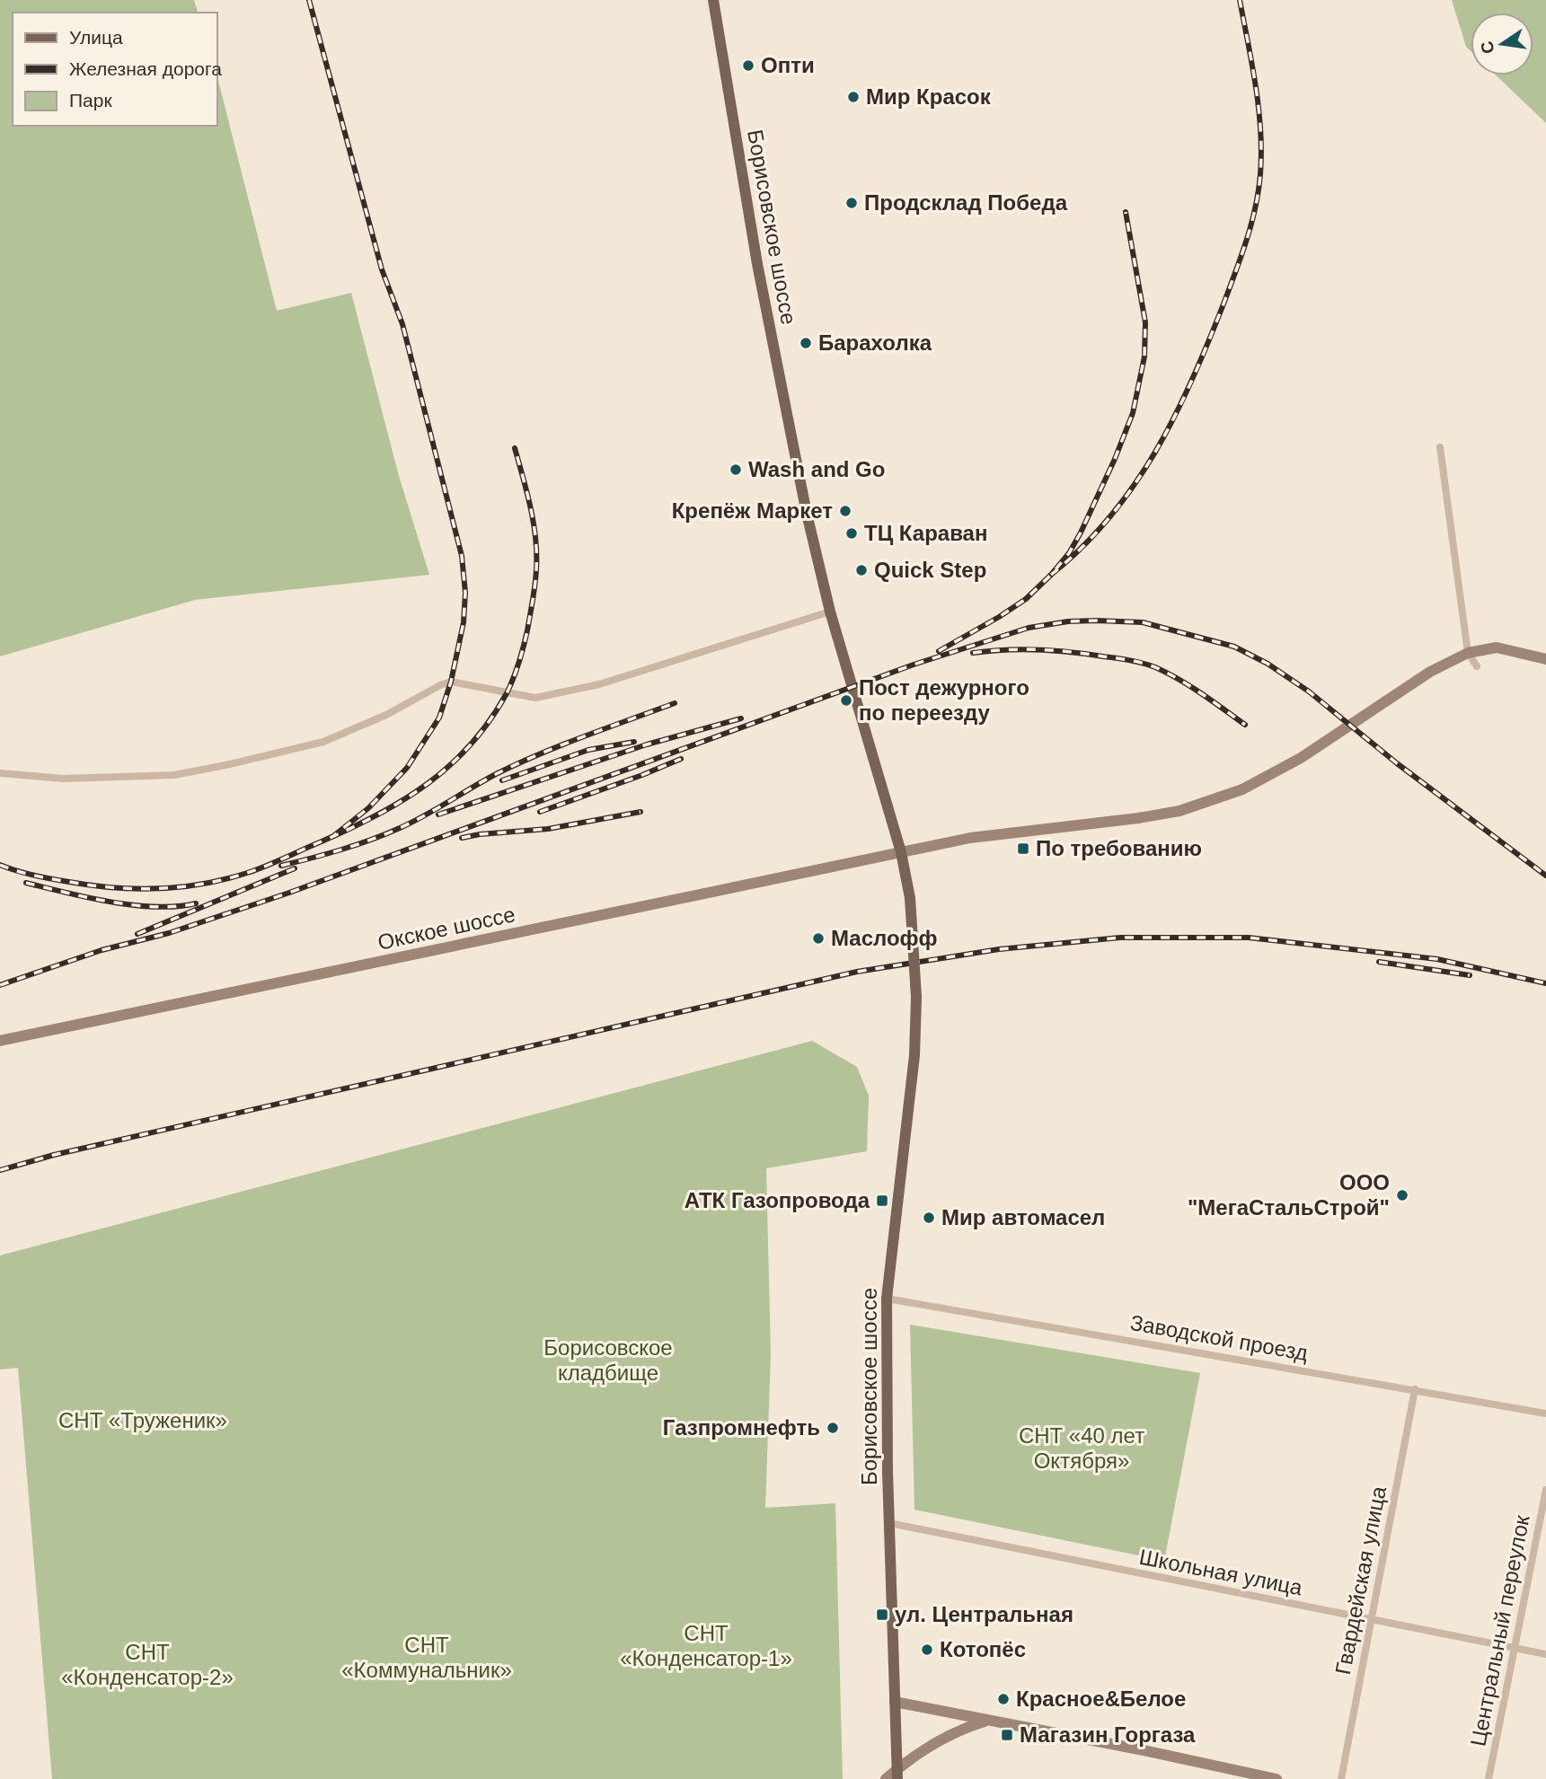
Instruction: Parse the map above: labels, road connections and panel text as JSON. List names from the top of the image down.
{
  "streets": {
    "main road": ["Борисовское шоссе"],
    "street": [
      "Окское шоссе",
      "Заводской проезд",
      "Школьная улица",
      "Гвардейская улица",
      "Центральный переулок"
    ]
  },
  "crossings": [
    ["Борисовское шоссе", "Окское шоссе"],
    ["Борисовское шоссе", "Заводской проезд"],
    ["Борисовское шоссе", "Школьная улица"],
    ["Заводской проезд", "Гвардейская улица"],
    ["Школьная улица", "Гвардейская улица"],
    ["Школьная улица", "Центральный переулок"]
  ],
  "parks": [
    "Борисовское кладбище",
    "СНТ «Труженик»",
    "СНТ «40 лет Октября»",
    "СНТ «Конденсатор-1»",
    "СНТ «Коммунальник»",
    "СНТ «Конденсатор-2»"
  ],
  "places": {
    "other": [
      "Опти",
      "Мир Красок",
      "Продсклад Победа",
      "Барахолка",
      "Wash and Go",
      "Крепёж Маркет",
      "ТЦ Караван",
      "Quick Step",
      "Пост дежурного по переезду",
      "Маслофф",
      "ООО \"МегаСтальСтрой\"",
      "Мир автомасел",
      "Газпромнефть",
      "Котопёс",
      "Красное&Белое"
    ],
    "transit": [
      "По требованию",
      "АТК Газопровода",
      "ул. Центральная",
      "Магазин Горгаза"
    ]
  },
  "legend": ["Улица", "Железная дорога", "Парк"],
  "north": "left"
}
